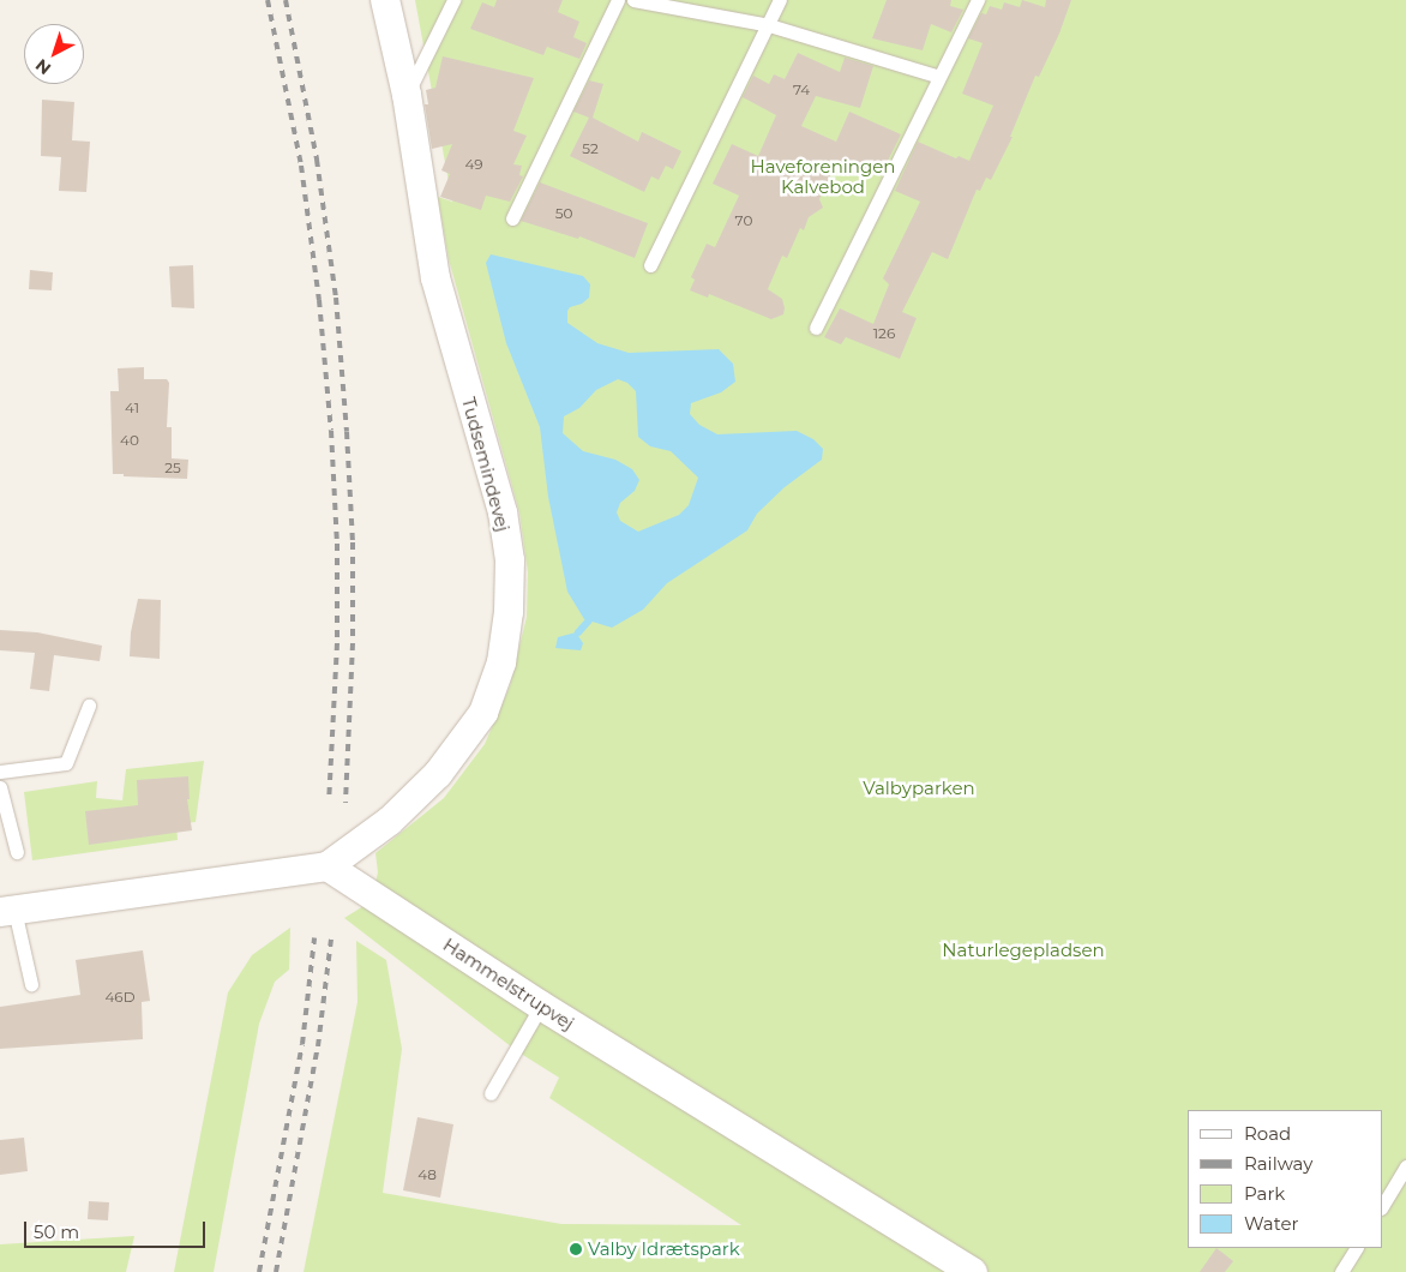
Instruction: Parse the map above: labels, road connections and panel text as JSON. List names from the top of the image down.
{
  "streets": {
    "street": ["Tudsemindevej", "Hammelstrupvej"]
  },
  "crossings": [
    ["Tudsemindevej", "Hammelstrupvej"]
  ],
  "parks": ["Haveforeningen Kalvebod", "Valbyparken", "Naturlegepladsen"],
  "places": ["Valby Idrætspark"],
  "house_numbers": [
    "74",
    "52",
    "49",
    "50",
    "70",
    "126",
    "41",
    "40",
    "25",
    "46D",
    "48"
  ],
  "legend": [
    "Road",
    "Railway",
    "Park",
    "Water"
  ],
  "scale_bar": "50 m",
  "north": "bottom left"
}
